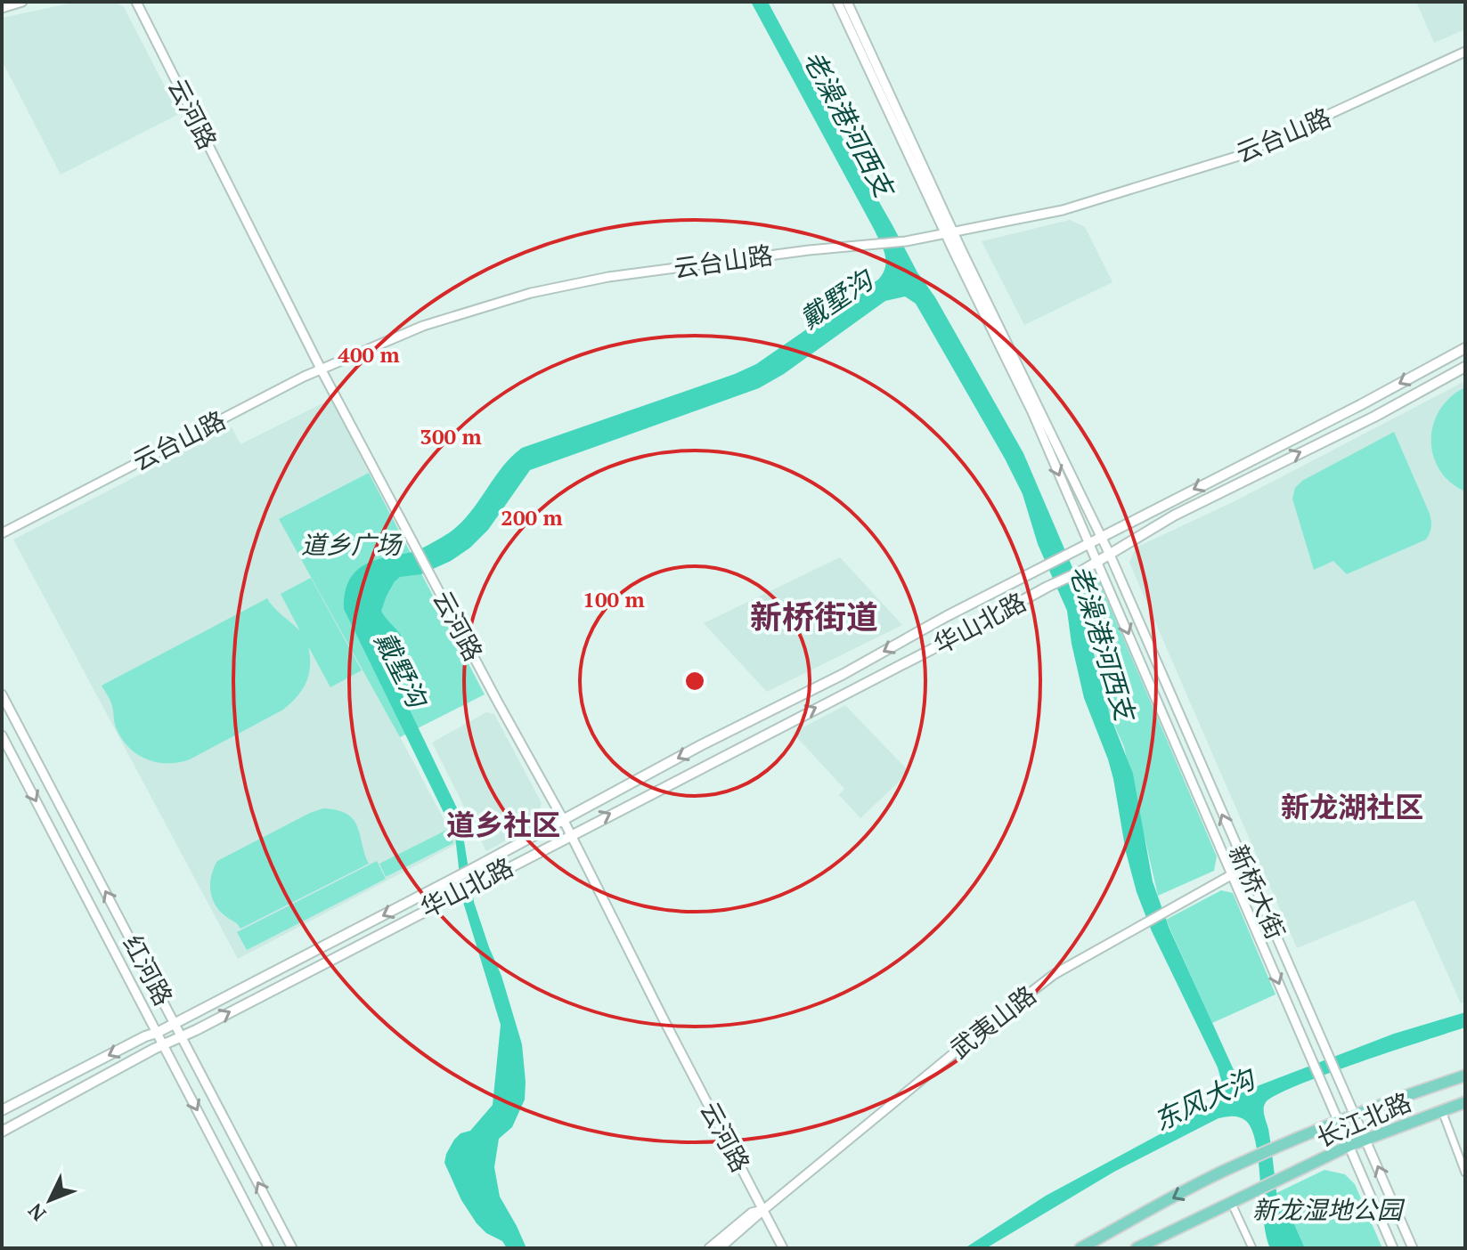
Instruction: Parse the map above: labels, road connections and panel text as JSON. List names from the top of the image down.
{
  "streets": {
    "main road": ["华山北路", "长江北路"],
    "street": [
      "云河路",
      "云台山路",
      "新桥大街",
      "红河路",
      "武夷山路"
    ]
  },
  "crossings": [
    ["云河路", "云台山路"],
    ["云河路", "华山北路"],
    ["云河路", "武夷山路"],
    ["云台山路", "新桥大街"],
    ["华山北路", "新桥大街"],
    ["华山北路", "红河路"],
    ["新桥大街", "武夷山路"],
    ["新桥大街", "长江北路"]
  ],
  "districts": ["新桥街道", "新龙湖社区", "道乡社区"],
  "water": ["老澡港河西支", "戴墅沟", "东风大沟"],
  "parks": ["道乡广场", "新龙湿地公园"],
  "north": "bottom left",
  "rings": [
    "400 m",
    "300 m",
    "200 m",
    "100 m"
  ]
}
